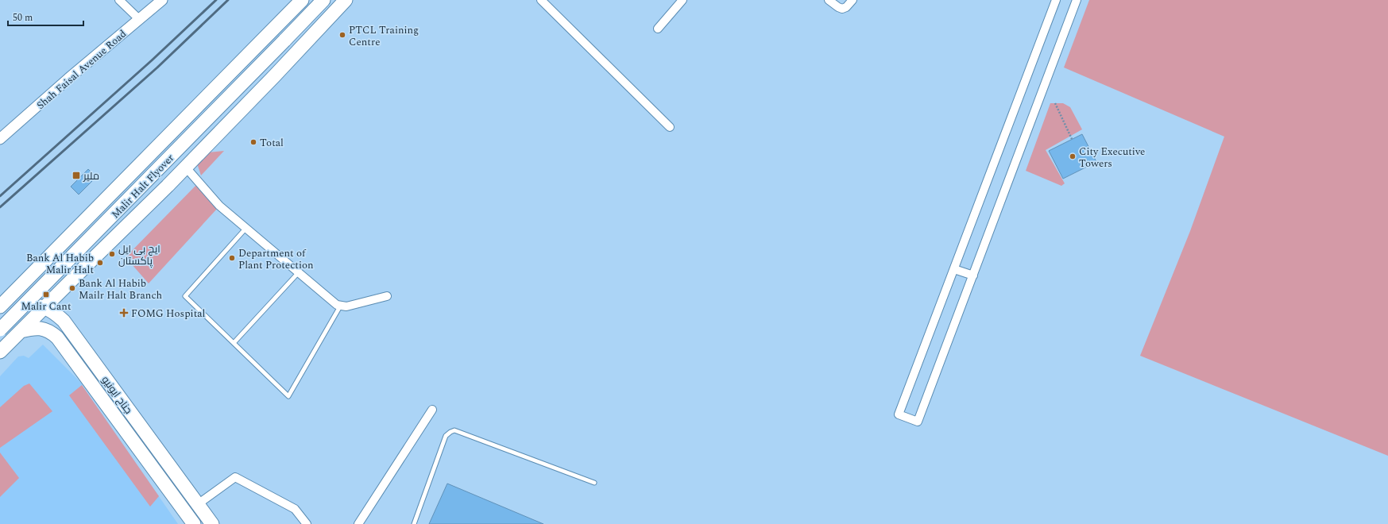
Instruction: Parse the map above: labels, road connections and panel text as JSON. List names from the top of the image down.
{
  "streets": {
    "highway": ["Malir Halt Flyover", "جناح ایونیو"],
    "street": ["Shah Faisal Avenue Road"]
  },
  "crossings": [
    ["Malir Halt Flyover", "جناح ایونیو"]
  ],
  "places": {
    "other": [
      "PTCL Training Centre",
      "Total",
      "City Executive Towers",
      "ایچ بی ایل پاکستان",
      "Department of Plant Protection",
      "Bank Al Habib Malir Halt",
      "Bank Al Habib Mailr Halt Branch"
    ],
    "transit": ["ملیر", "Malir Cant"],
    "health": ["FOMG Hospital"]
  },
  "scale_bar": "50 m"
}
